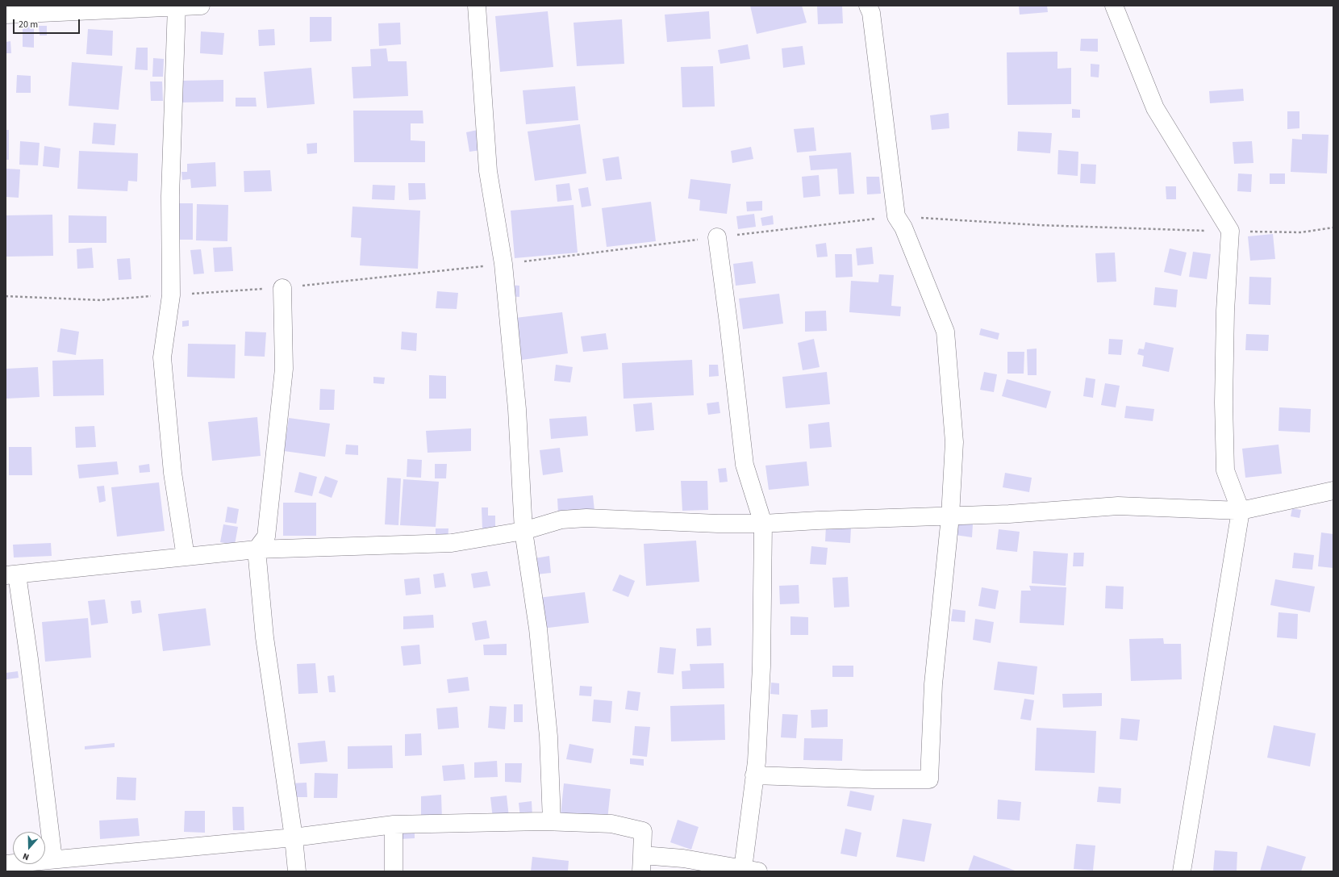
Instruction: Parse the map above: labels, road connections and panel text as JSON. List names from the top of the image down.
{
  "scale_bar": "20 m",
  "north": "bottom"
}
